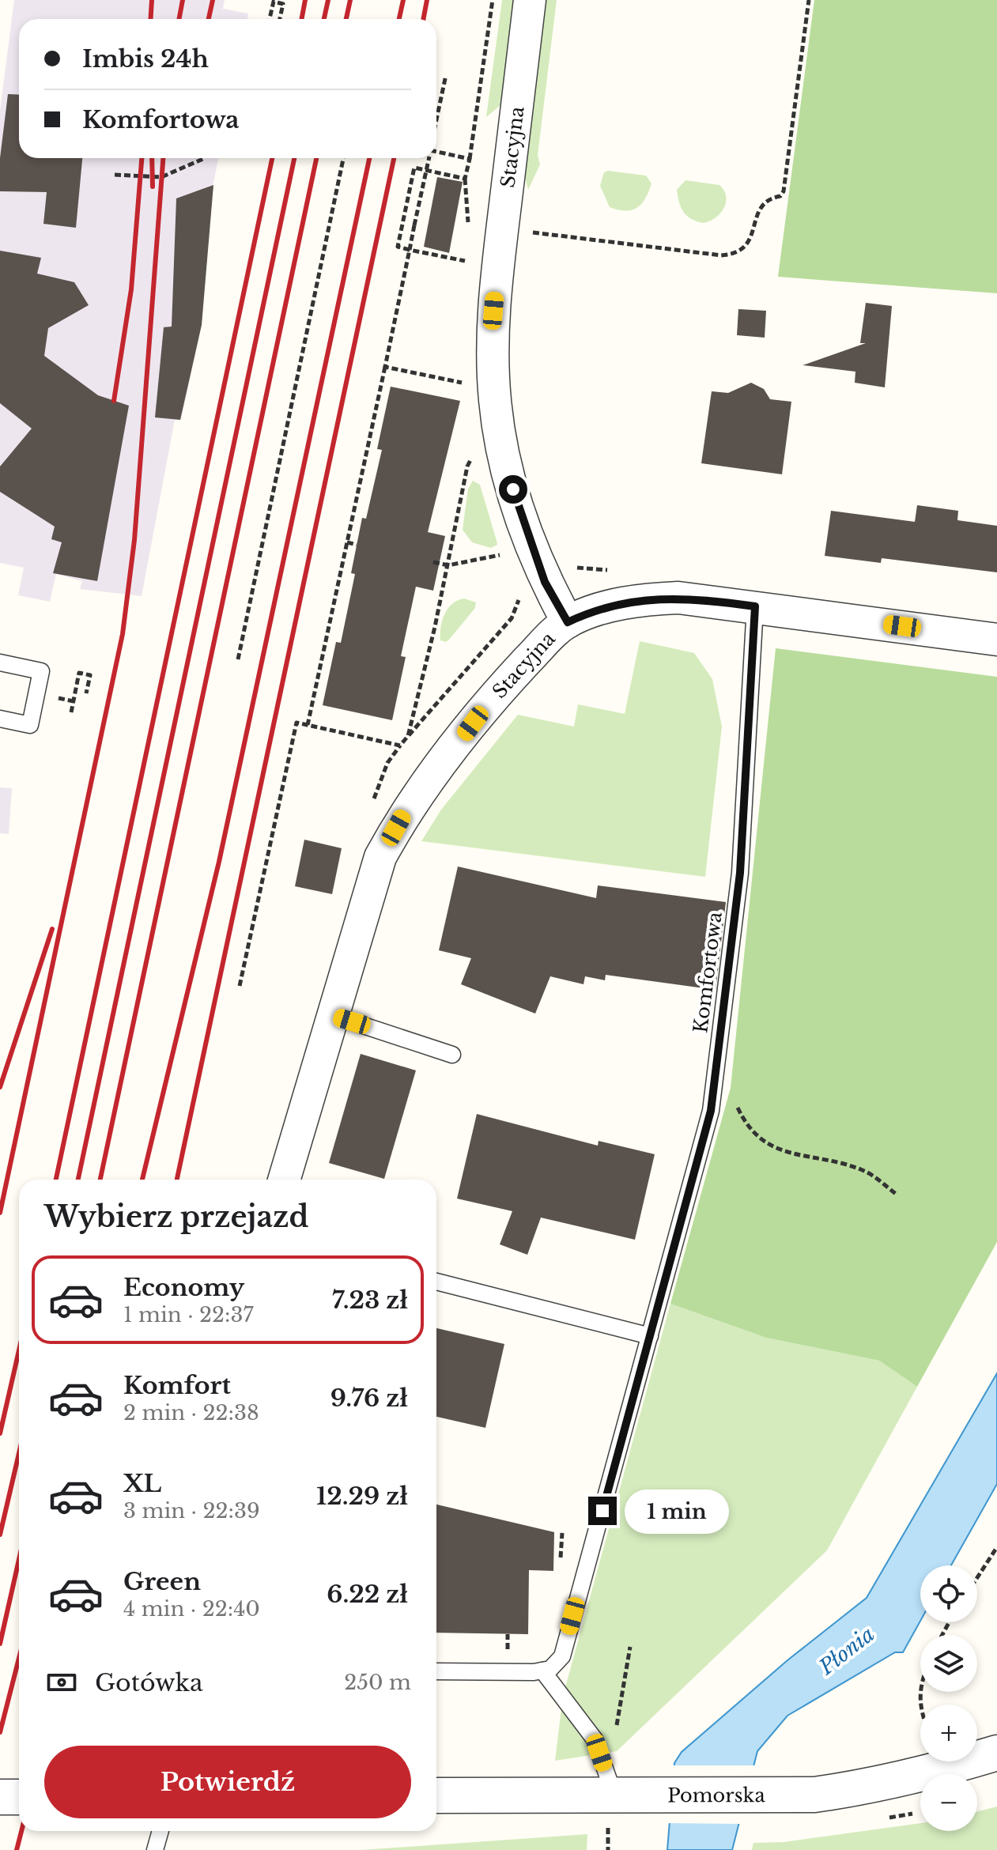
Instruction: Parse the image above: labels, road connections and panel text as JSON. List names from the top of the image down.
{
  "streets": {
    "street": ["Stacyjna", "Pomorska"],
    "lane": ["Komfortowa"]
  },
  "water": ["Płonia"],
  "page": {
    "banner": ["Imbis 24h", "Komfortowa"],
    "heading": "Wybierz przejazd",
    "list": [
      {
        "name": "Economy",
        "note": "1 min · 22:37",
        "value": "7.23 zł"
      },
      {
        "name": "Komfort",
        "note": "2 min · 22:38",
        "value": "9.76 zł"
      },
      {
        "name": "XL",
        "note": "3 min · 22:39",
        "value": "12.29 zł"
      },
      {
        "name": "Green",
        "note": "4 min · 22:40",
        "value": "6.22 zł"
      }
    ],
    "bubble": "1 min",
    "map_buttons": ["+", "−"],
    "pay": ["Gotówka", "250 m"],
    "buttons": "Potwierdź"
  }
}
